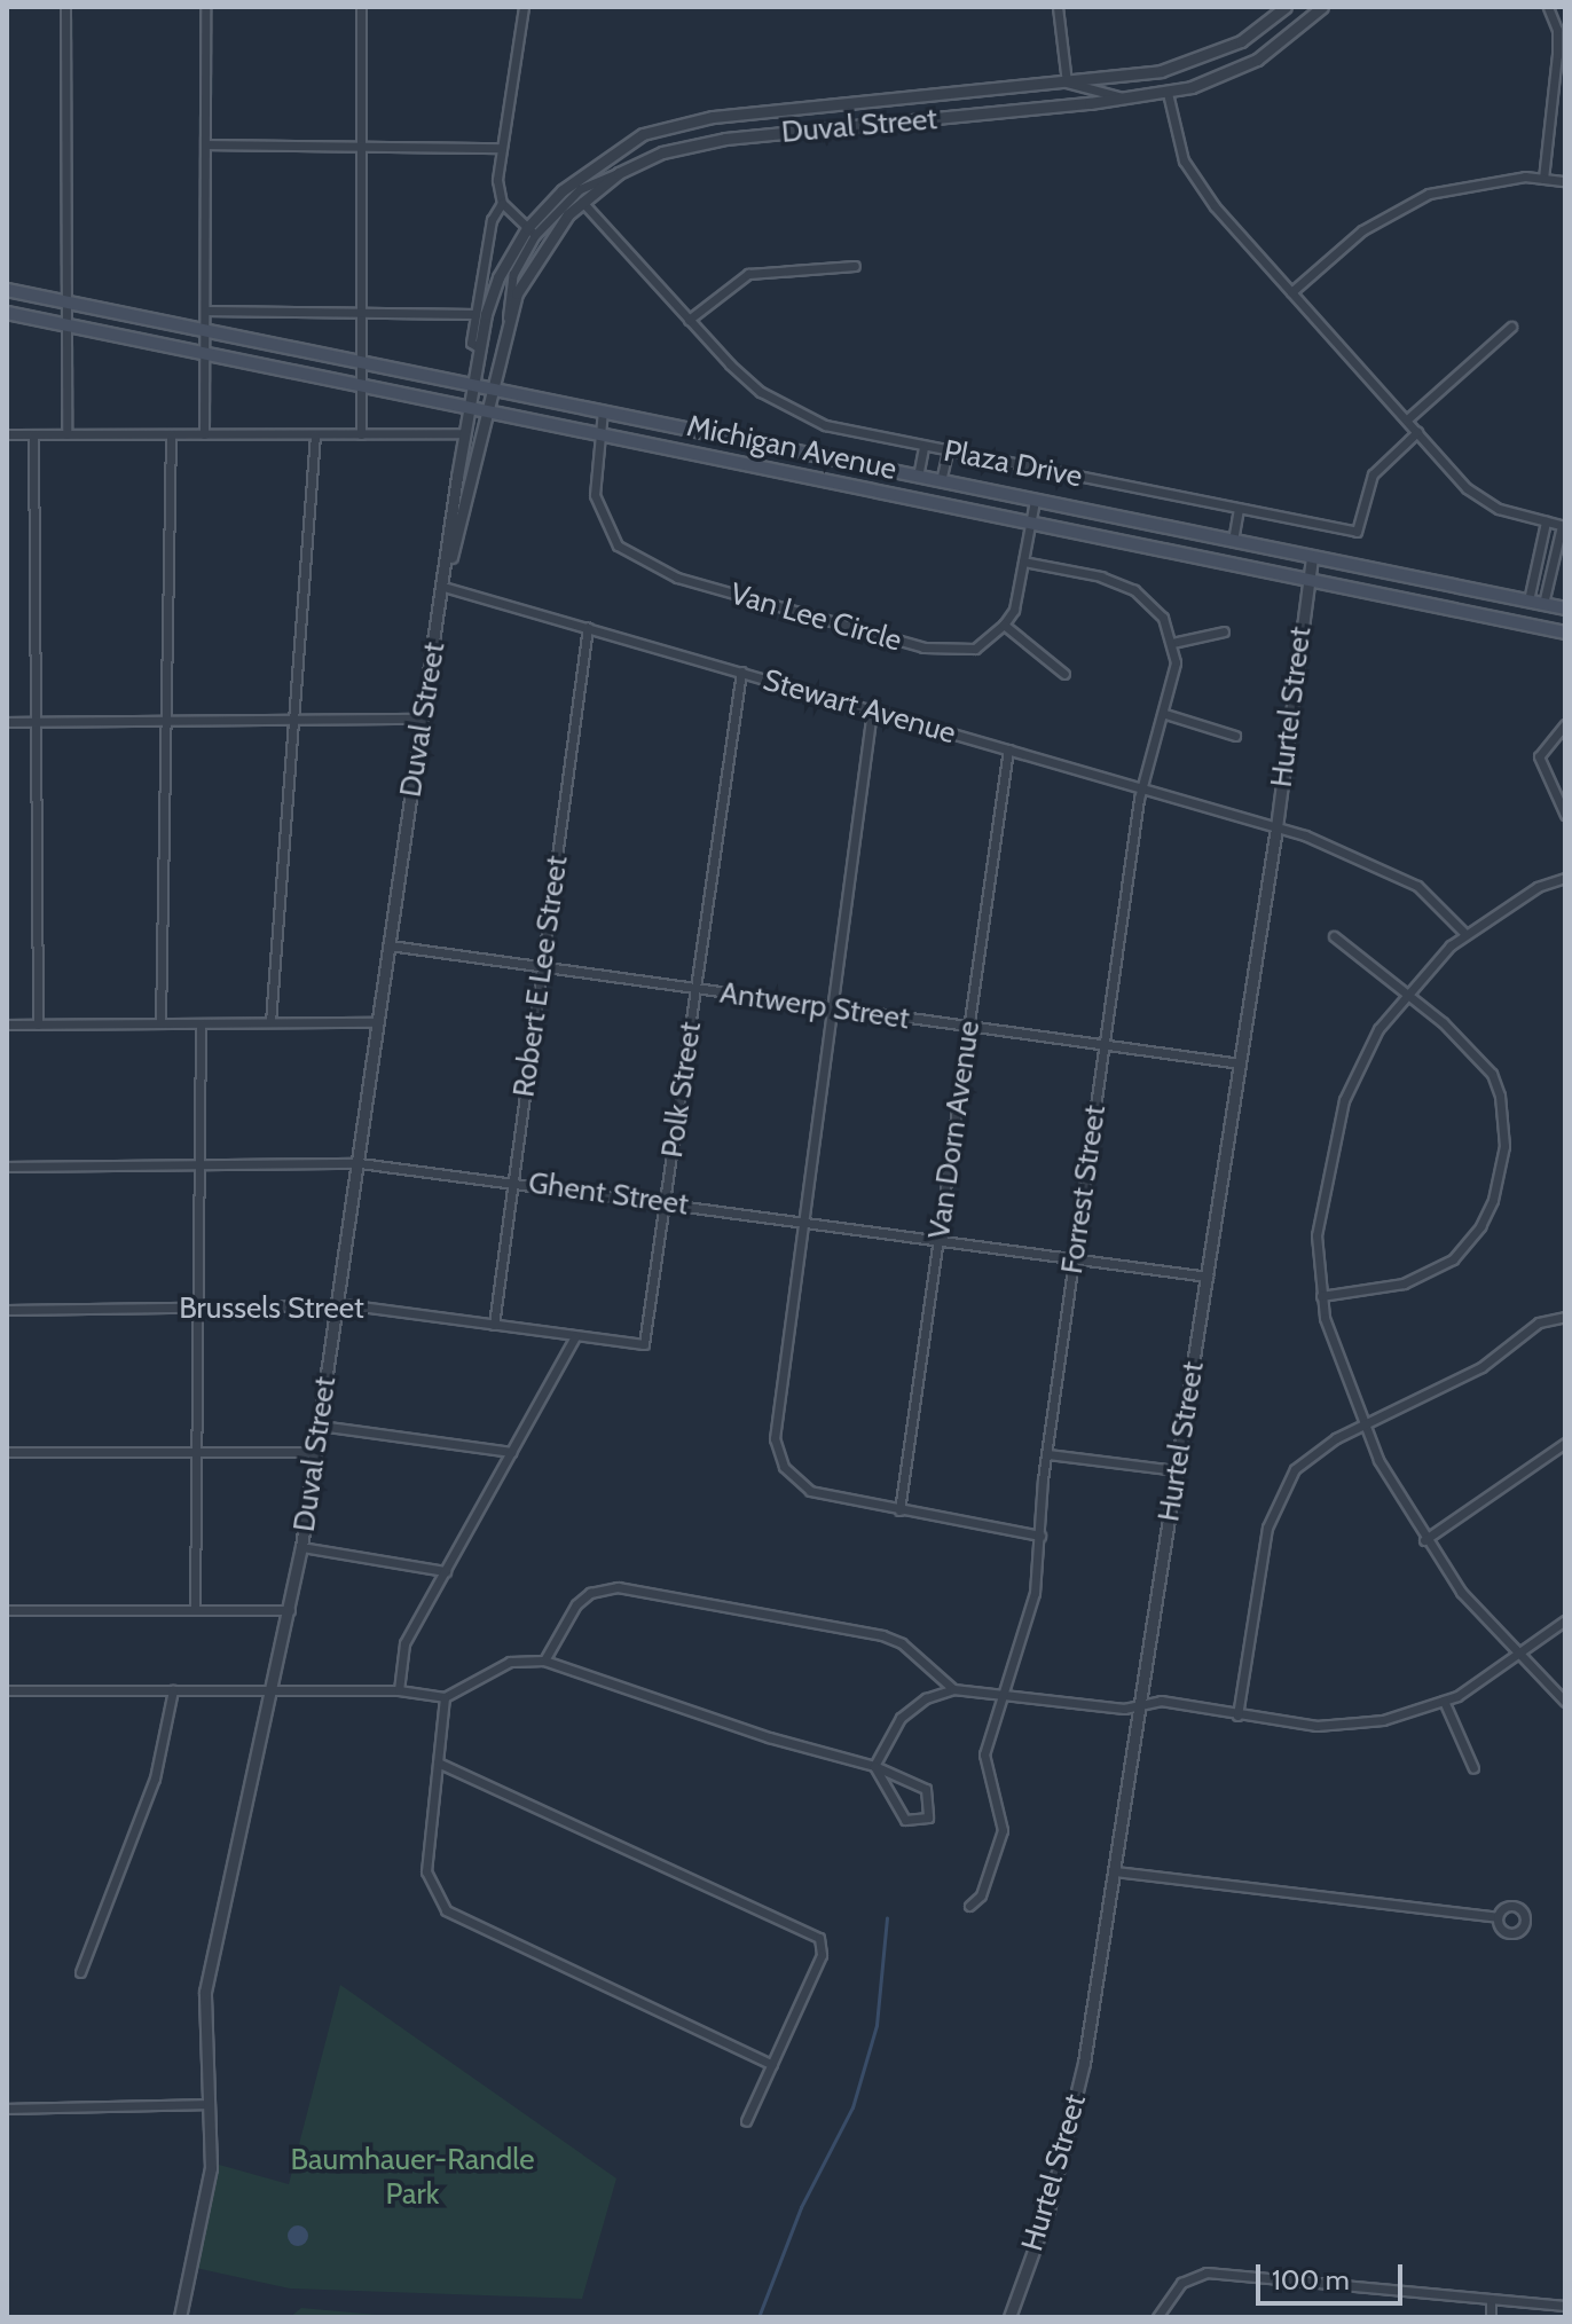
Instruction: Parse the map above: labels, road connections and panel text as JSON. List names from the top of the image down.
{
  "streets": {
    "main road": ["Michigan Avenue"],
    "street": [
      "Duval Street",
      "Plaza Drive",
      "Van Lee Circle",
      "Stewart Avenue",
      "Hurtel Street",
      "Robert E Lee Street",
      "Antwerp Street",
      "Polk Street",
      "Van Dorn Avenue",
      "Forrest Street",
      "Ghent Street",
      "Brussels Street"
    ]
  },
  "crossings": [
    ["Duval Street", "Michigan Avenue"],
    ["Duval Street", "Plaza Drive"],
    ["Duval Street", "Stewart Avenue"],
    ["Duval Street", "Antwerp Street"],
    ["Duval Street", "Ghent Street"],
    ["Duval Street", "Brussels Street"],
    ["Michigan Avenue", "Van Lee Circle"],
    ["Michigan Avenue", "Hurtel Street"],
    ["Stewart Avenue", "Hurtel Street"],
    ["Stewart Avenue", "Robert E Lee Street"],
    ["Stewart Avenue", "Polk Street"],
    ["Stewart Avenue", "Van Dorn Avenue"],
    ["Stewart Avenue", "Forrest Street"],
    ["Hurtel Street", "Antwerp Street"],
    ["Hurtel Street", "Ghent Street"],
    ["Robert E Lee Street", "Antwerp Street"],
    ["Robert E Lee Street", "Ghent Street"],
    ["Robert E Lee Street", "Brussels Street"],
    ["Antwerp Street", "Polk Street"],
    ["Antwerp Street", "Van Dorn Avenue"],
    ["Antwerp Street", "Forrest Street"],
    ["Polk Street", "Ghent Street"],
    ["Polk Street", "Brussels Street"],
    ["Van Dorn Avenue", "Ghent Street"],
    ["Forrest Street", "Ghent Street"]
  ],
  "parks": ["Baumhauer-Randle Park"],
  "scale_bar": "100 m"
}
